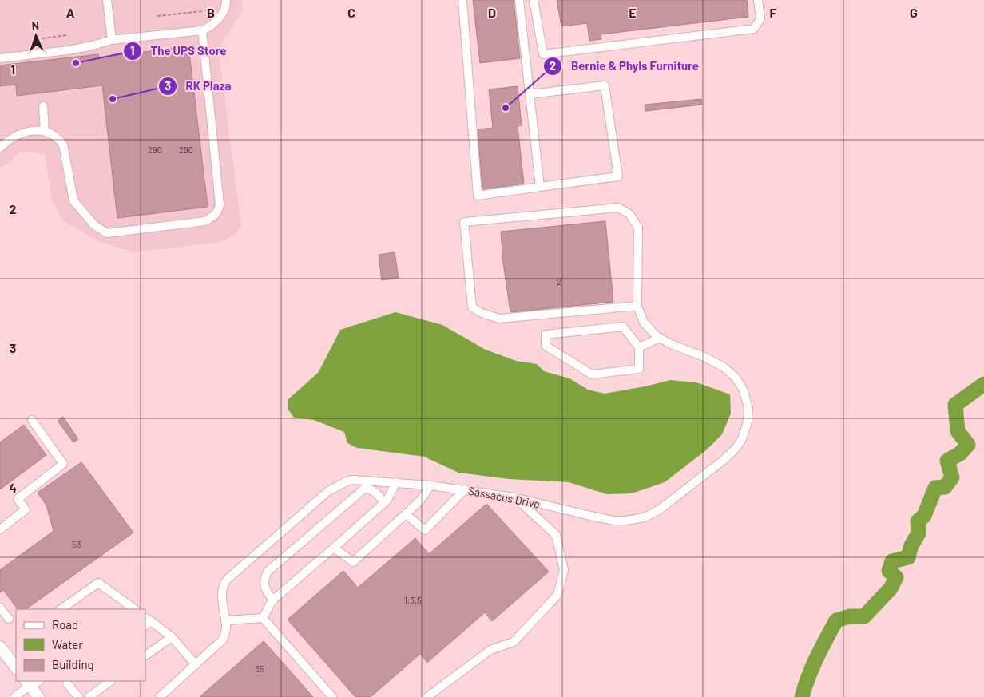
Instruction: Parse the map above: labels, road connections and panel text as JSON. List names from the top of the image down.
{
  "streets": {
    "street": ["Sassacus Drive"]
  },
  "places": ["The UPS Store", "RK Plaza", "Bernie & Phyls Furniture"],
  "house_numbers": [
    "290",
    "290",
    "2",
    "53",
    "1;3;5",
    "35"
  ],
  "legend": ["Road", "Water", "Building"],
  "north": "top",
  "grid": {
    "columns": [
      "A",
      "B",
      "C",
      "D",
      "E",
      "F",
      "G"
    ],
    "rows": [
      "1",
      "2",
      "3",
      "4"
    ]
  }
}
